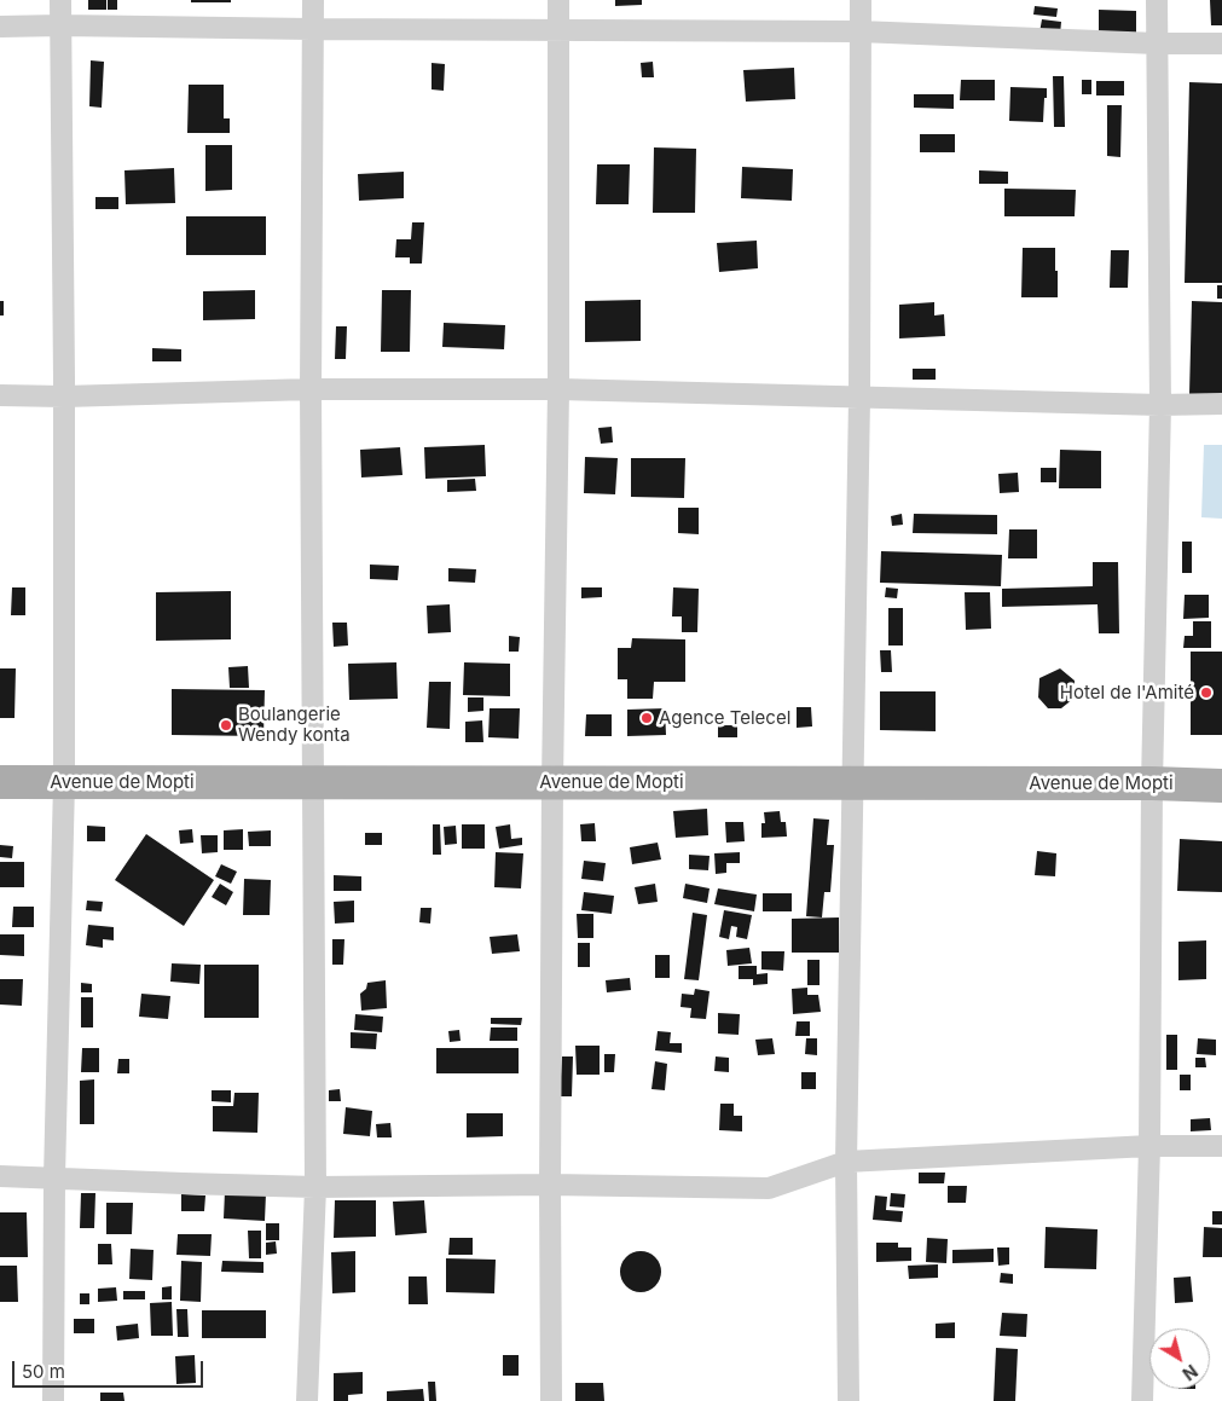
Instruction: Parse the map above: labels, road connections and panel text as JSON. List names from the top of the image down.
{
  "streets": {
    "main road": ["Avenue de Mopti"]
  },
  "places": ["Hotel de l'Amité", "Agence Telecel", "Boulangerie Wendy konta"],
  "scale_bar": "50 m",
  "north": "bottom right"
}
